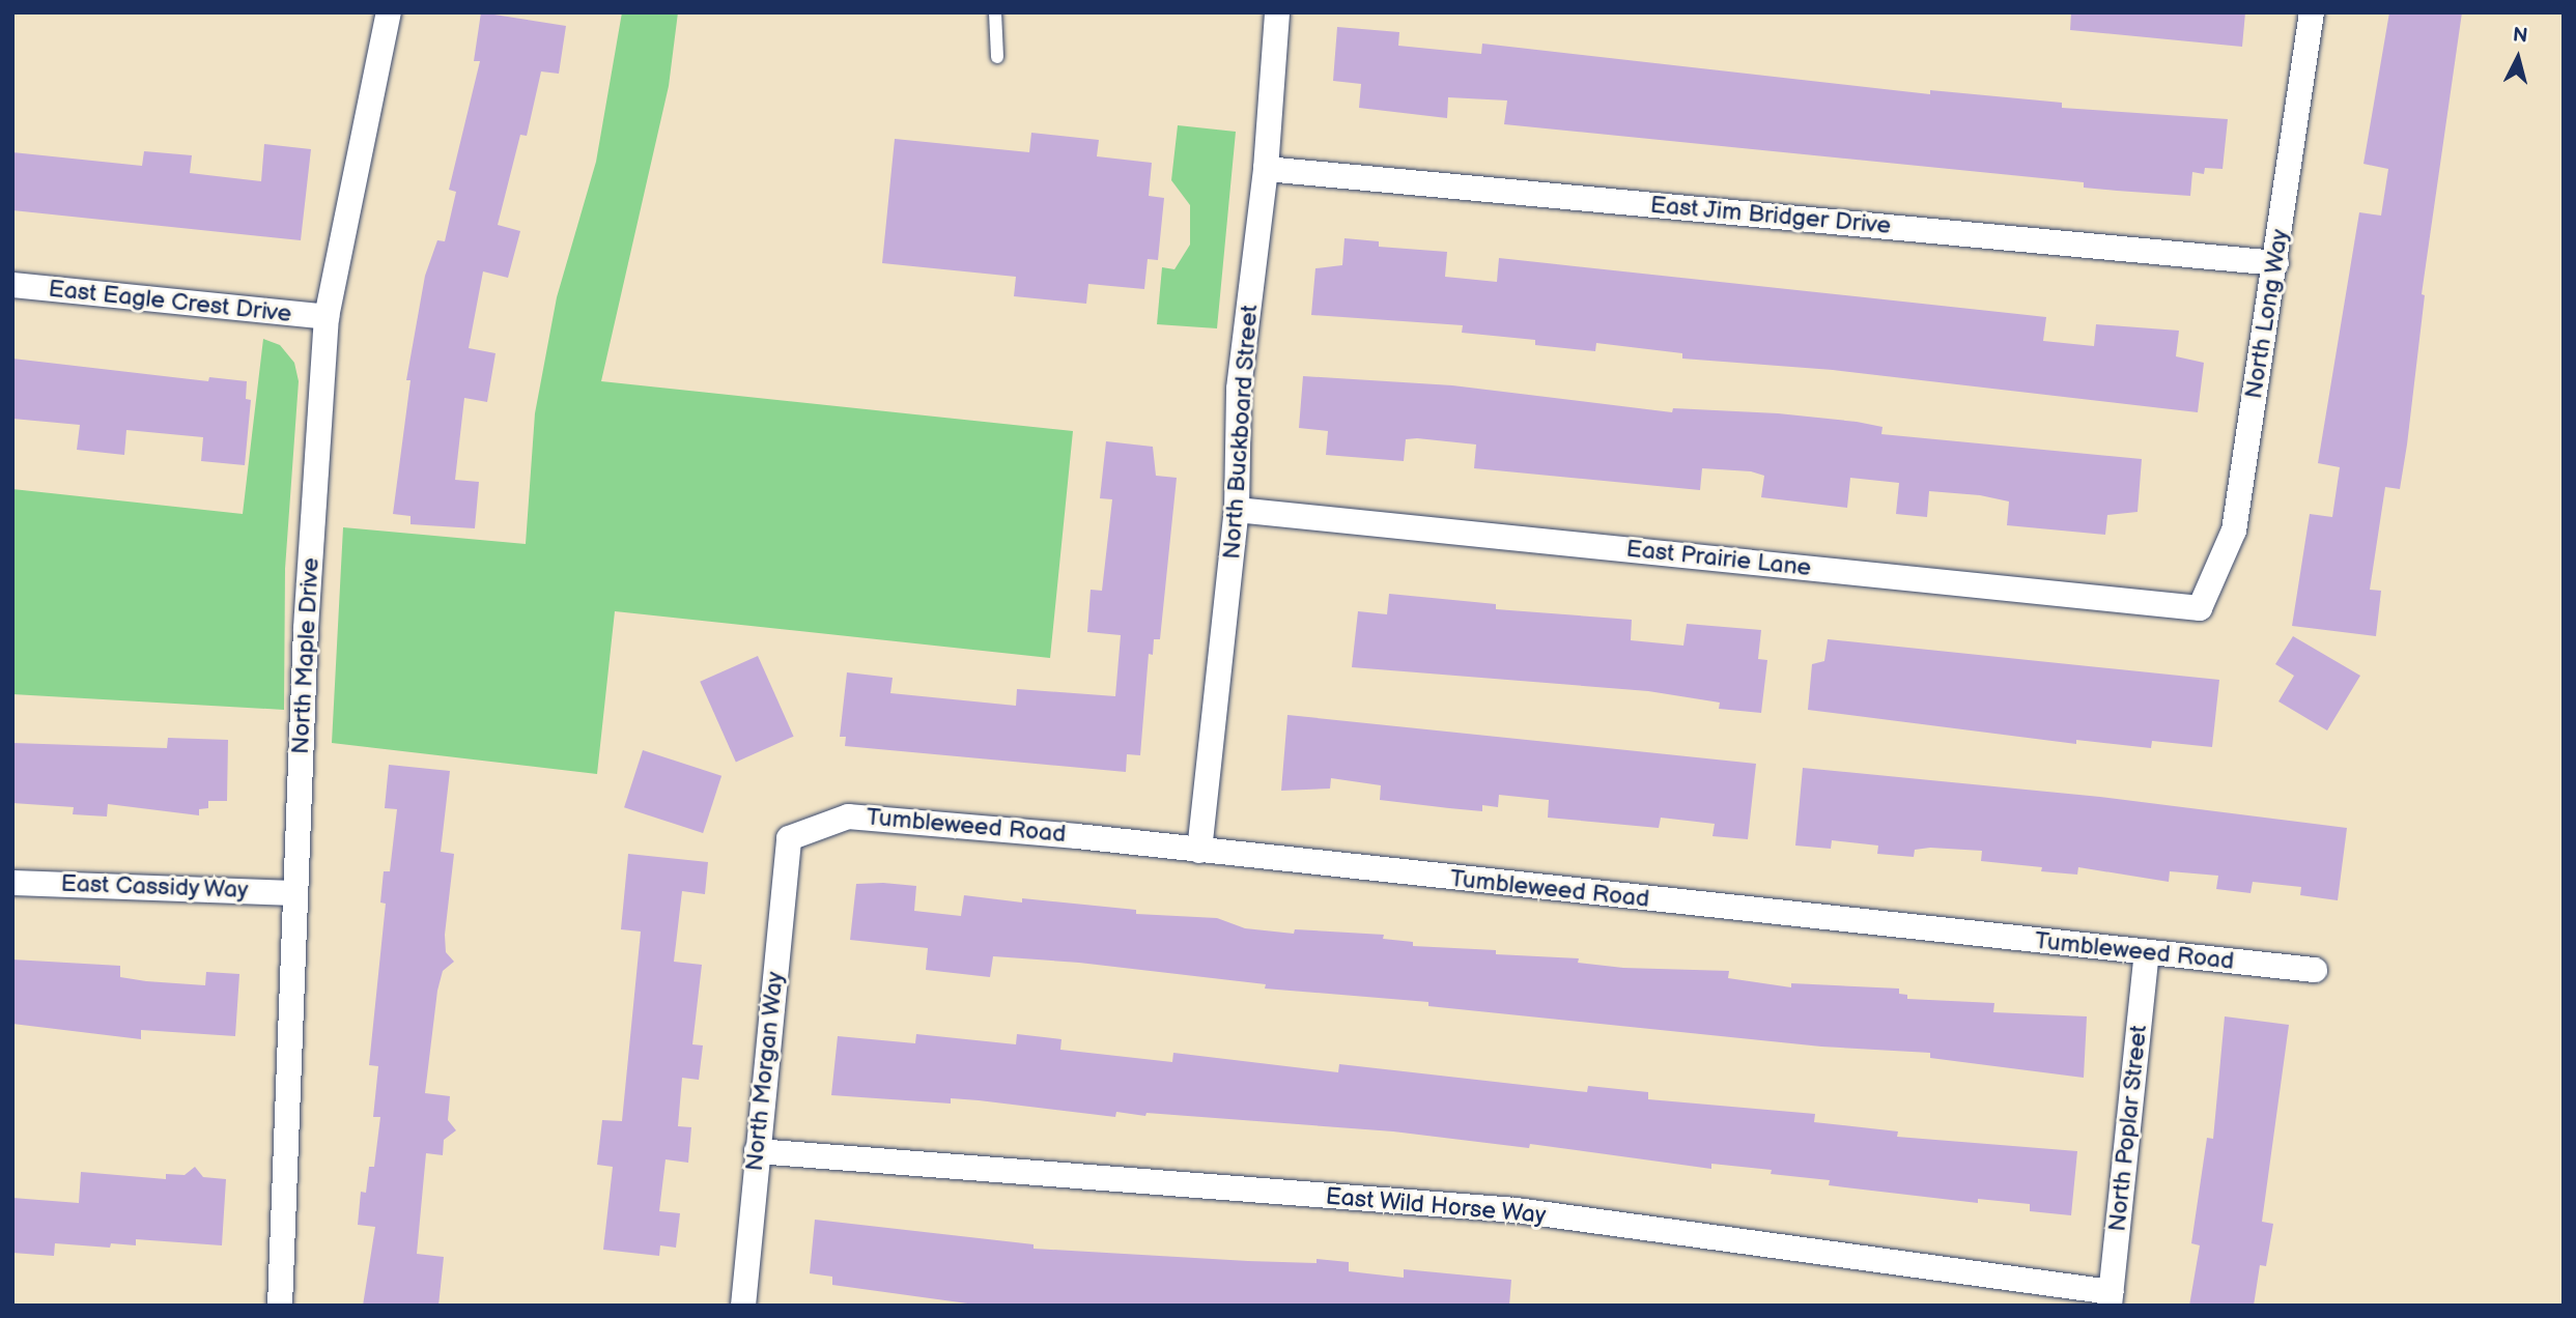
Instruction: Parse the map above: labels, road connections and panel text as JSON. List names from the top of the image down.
{
  "streets": {
    "street": [
      "East Jim Bridger Drive",
      "East Eagle Crest Drive",
      "North Long Way",
      "North Buckboard Street",
      "East Prairie Lane",
      "North Maple Drive",
      "Tumbleweed Road",
      "East Cassidy Way",
      "North Morgan Way",
      "North Poplar Street",
      "East Wild Horse Way"
    ]
  },
  "crossings": [
    ["East Jim Bridger Drive", "North Long Way"],
    ["East Jim Bridger Drive", "North Buckboard Street"],
    ["East Eagle Crest Drive", "North Maple Drive"],
    ["North Long Way", "East Prairie Lane"],
    ["North Buckboard Street", "East Prairie Lane"],
    ["North Buckboard Street", "Tumbleweed Road"],
    ["North Maple Drive", "East Cassidy Way"],
    ["Tumbleweed Road", "North Morgan Way"],
    ["Tumbleweed Road", "North Poplar Street"],
    ["North Morgan Way", "East Wild Horse Way"],
    ["North Poplar Street", "East Wild Horse Way"]
  ],
  "north": "top"
}
